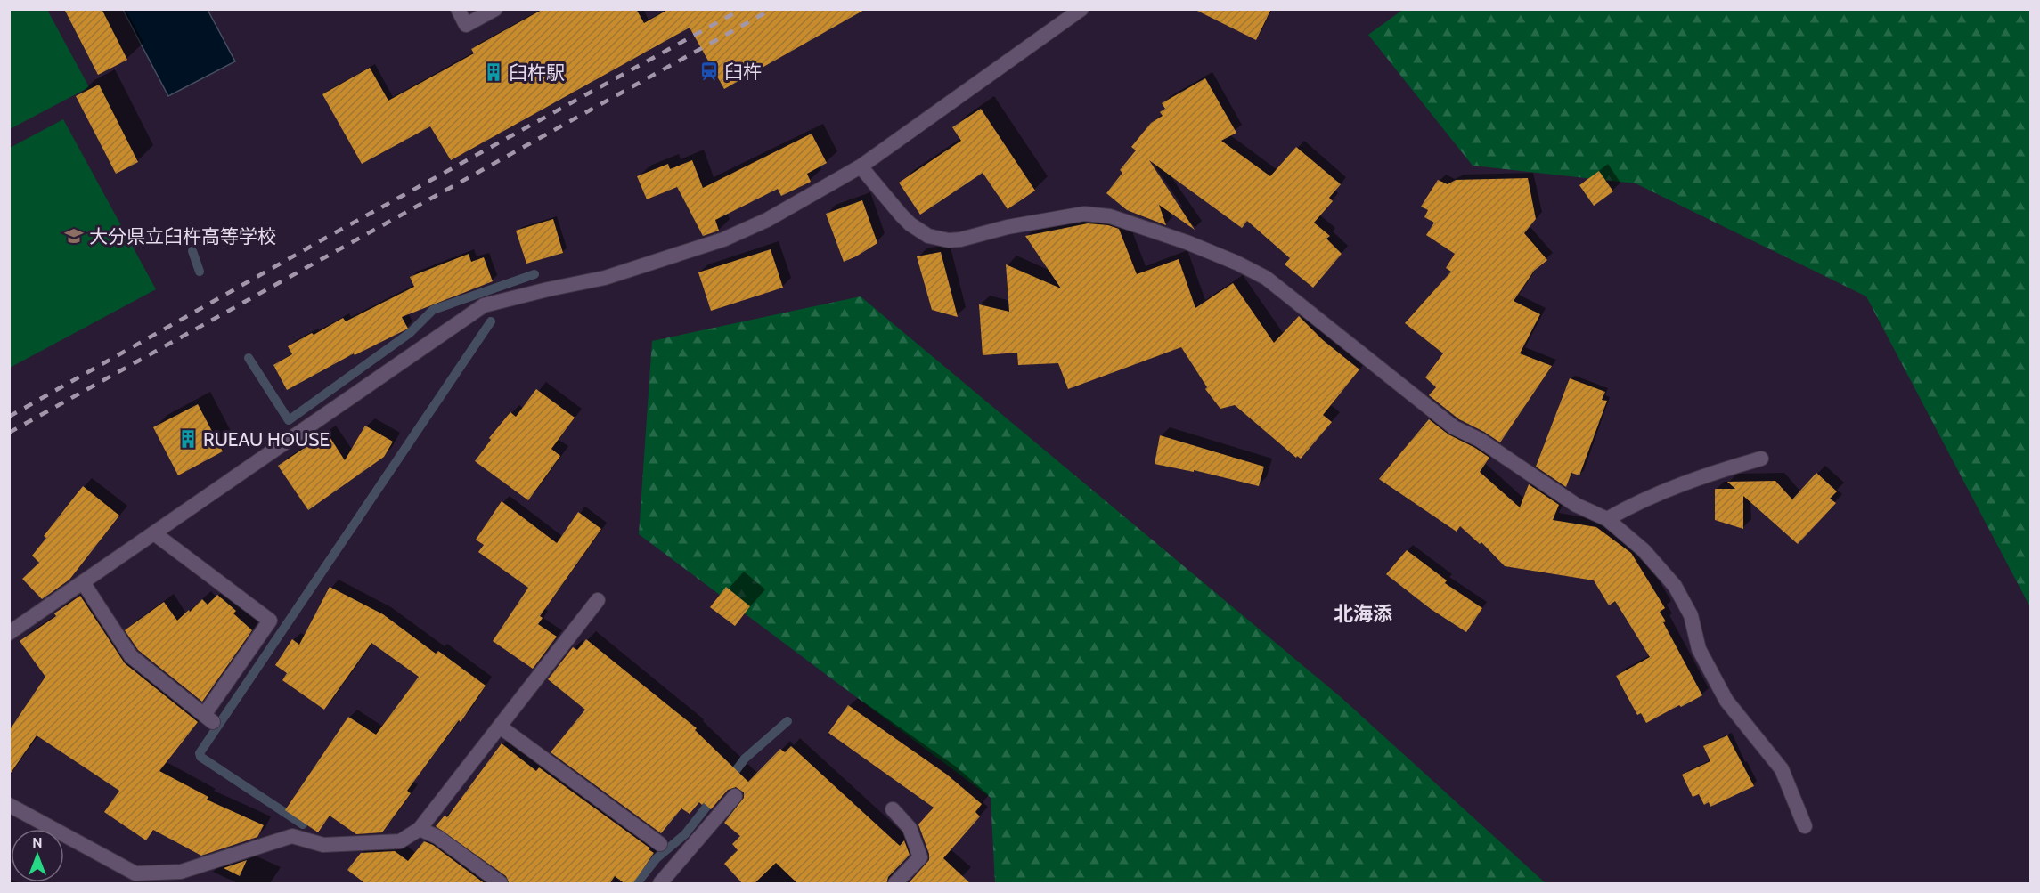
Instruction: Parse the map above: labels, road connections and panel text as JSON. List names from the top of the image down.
{
  "districts": ["北海添"],
  "places": {
    "station": ["臼杵"],
    "building": ["臼杵駅", "RUEAU HOUSE"],
    "school or university": ["大分県立臼杵高等学校"]
  },
  "north": "top"
}
